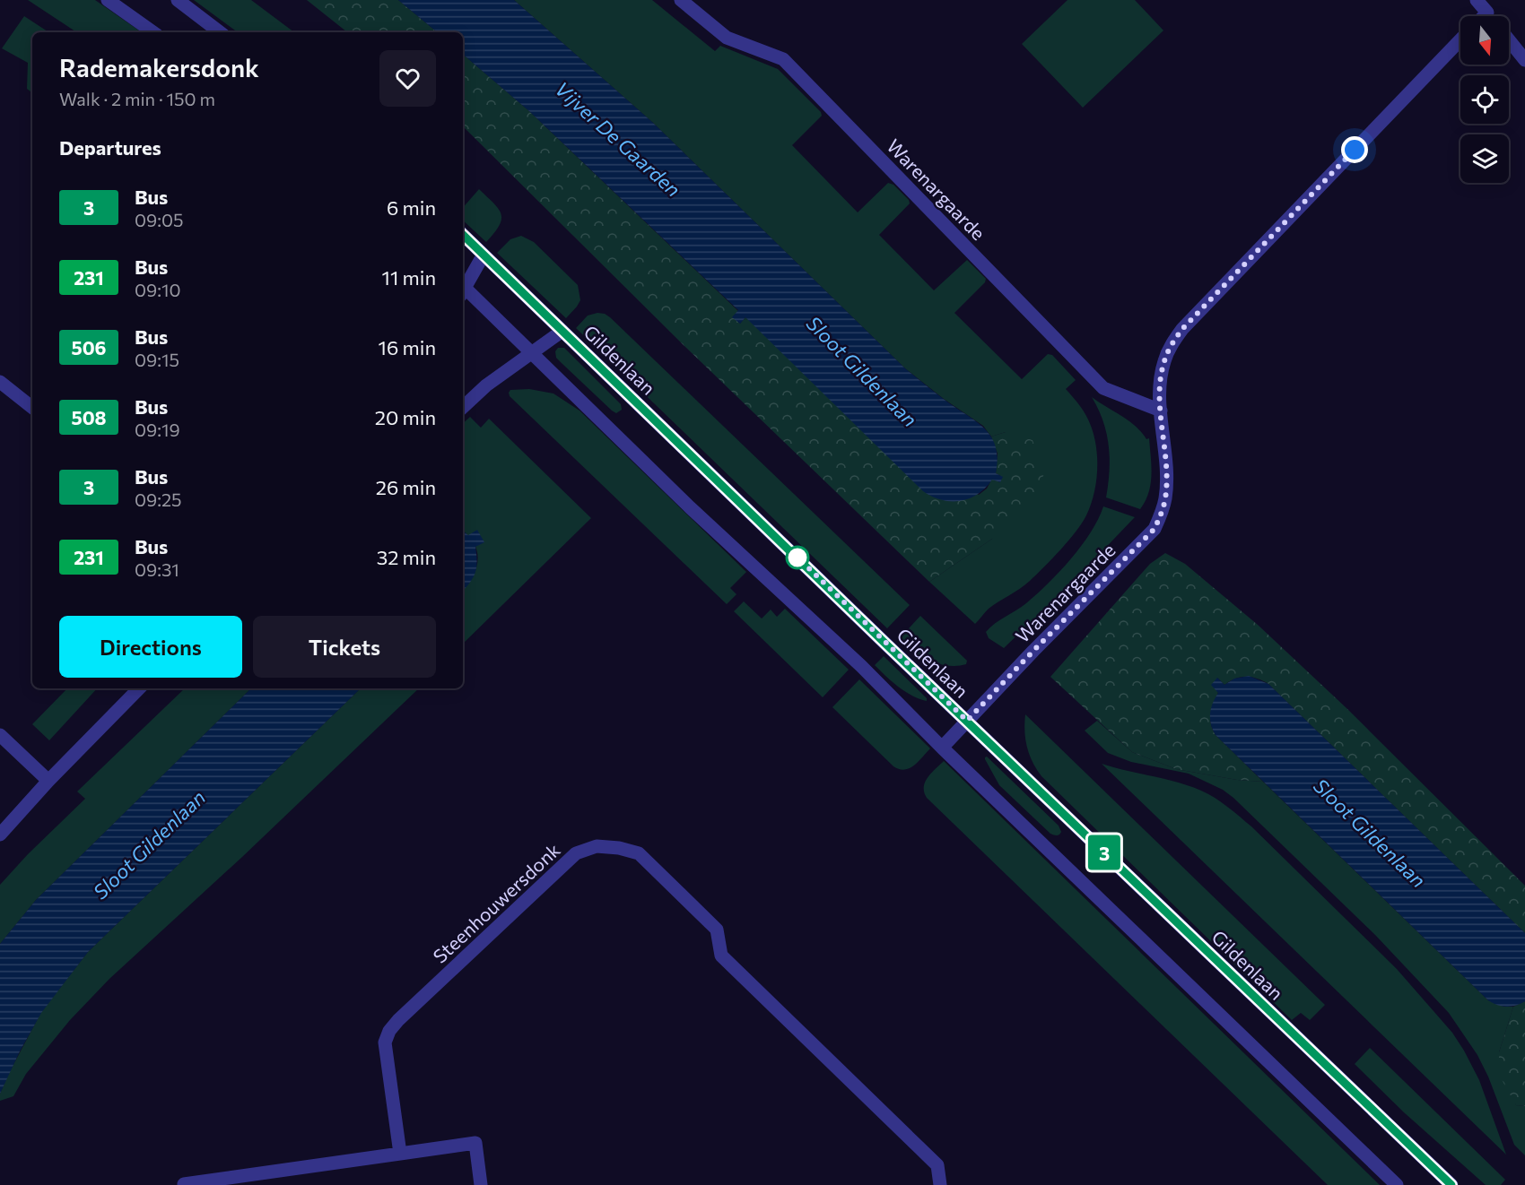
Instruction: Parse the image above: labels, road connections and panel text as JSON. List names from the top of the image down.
{
  "streets": {
    "street": ["Warenargaarde", "Gildenlaan", "Steenhouwersdonk"]
  },
  "crossings": [
    ["Warenargaarde", "Gildenlaan"]
  ],
  "water": ["Vijver De Gaarden", "Sloot Gildenlaan"],
  "lines": ["bus line 3"],
  "north": "bottom",
  "page": {
    "on_map": "3",
    "heading": [
      ["Rademakersdonk", "Walk · 2 min · 150 m"],
      "Departures"
    ],
    "list": [
      {
        "mark": "3",
        "name": "Bus",
        "note": "09:05",
        "value": "6 min"
      },
      {
        "mark": "231",
        "name": "Bus",
        "note": "09:10",
        "value": "11 min"
      },
      {
        "mark": "506",
        "name": "Bus",
        "note": "09:15",
        "value": "16 min"
      },
      {
        "mark": "508",
        "name": "Bus",
        "note": "09:19",
        "value": "20 min"
      },
      {
        "mark": "3",
        "name": "Bus",
        "note": "09:25",
        "value": "26 min"
      },
      {
        "mark": "231",
        "name": "Bus",
        "note": "09:31",
        "value": "32 min"
      }
    ],
    "buttons": ["Directions", "Tickets"]
  }
}
